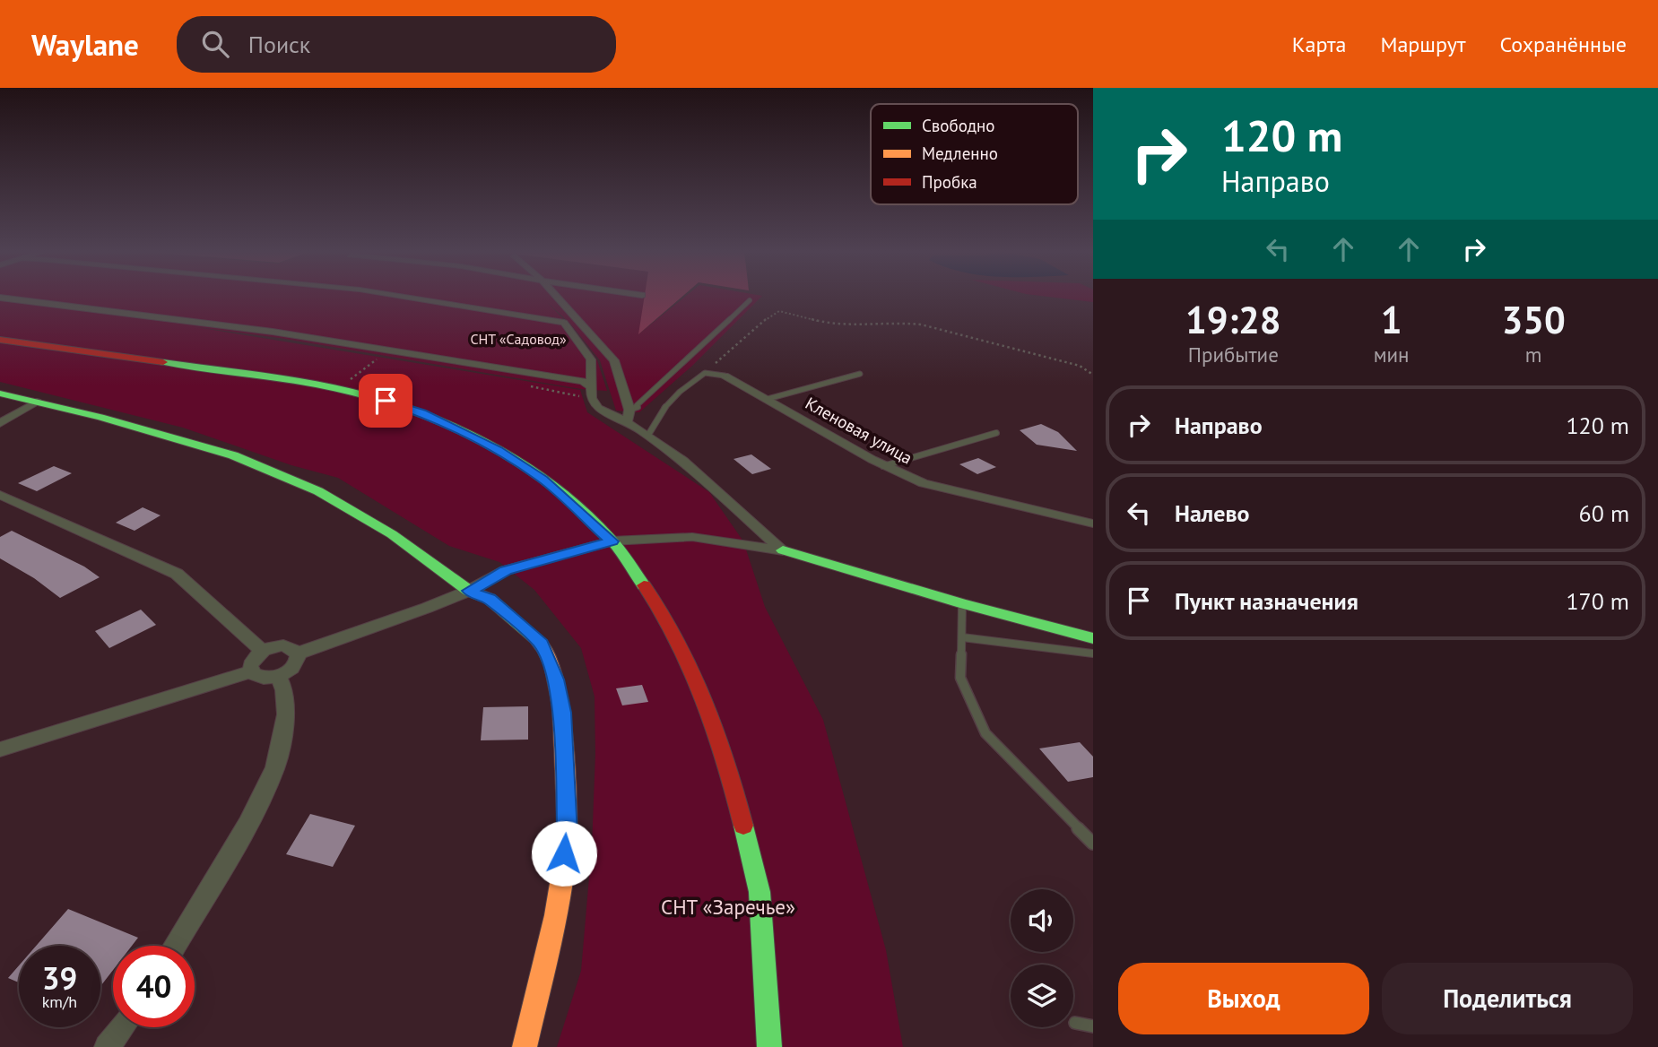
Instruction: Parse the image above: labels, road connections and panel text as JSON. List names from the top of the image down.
{
  "streets": {
    "street": ["Кленовая улица"]
  },
  "parks": ["СНТ «Садовод»", "СНТ «Заречье»"],
  "legend": ["Свободно", "Медленно", "Пробка"],
  "page": {
    "header": "Waylane",
    "search": "Поиск",
    "nav": ["Карта", "Маршрут", "Сохранённые"],
    "turn": ["120 m", "Направо"],
    "eta": [
      "19:28",
      "Прибытие",
      "1",
      "мин",
      "350",
      "m"
    ],
    "list": [
      {
        "name": "Направо",
        "value": "120 m"
      },
      {
        "name": "Налево",
        "value": "60 m"
      },
      {
        "name": "Пункт назначения",
        "value": "170 m"
      }
    ],
    "speed": "39 km/h",
    "limit": "40",
    "buttons": ["Выход", "Поделиться"]
  }
}
